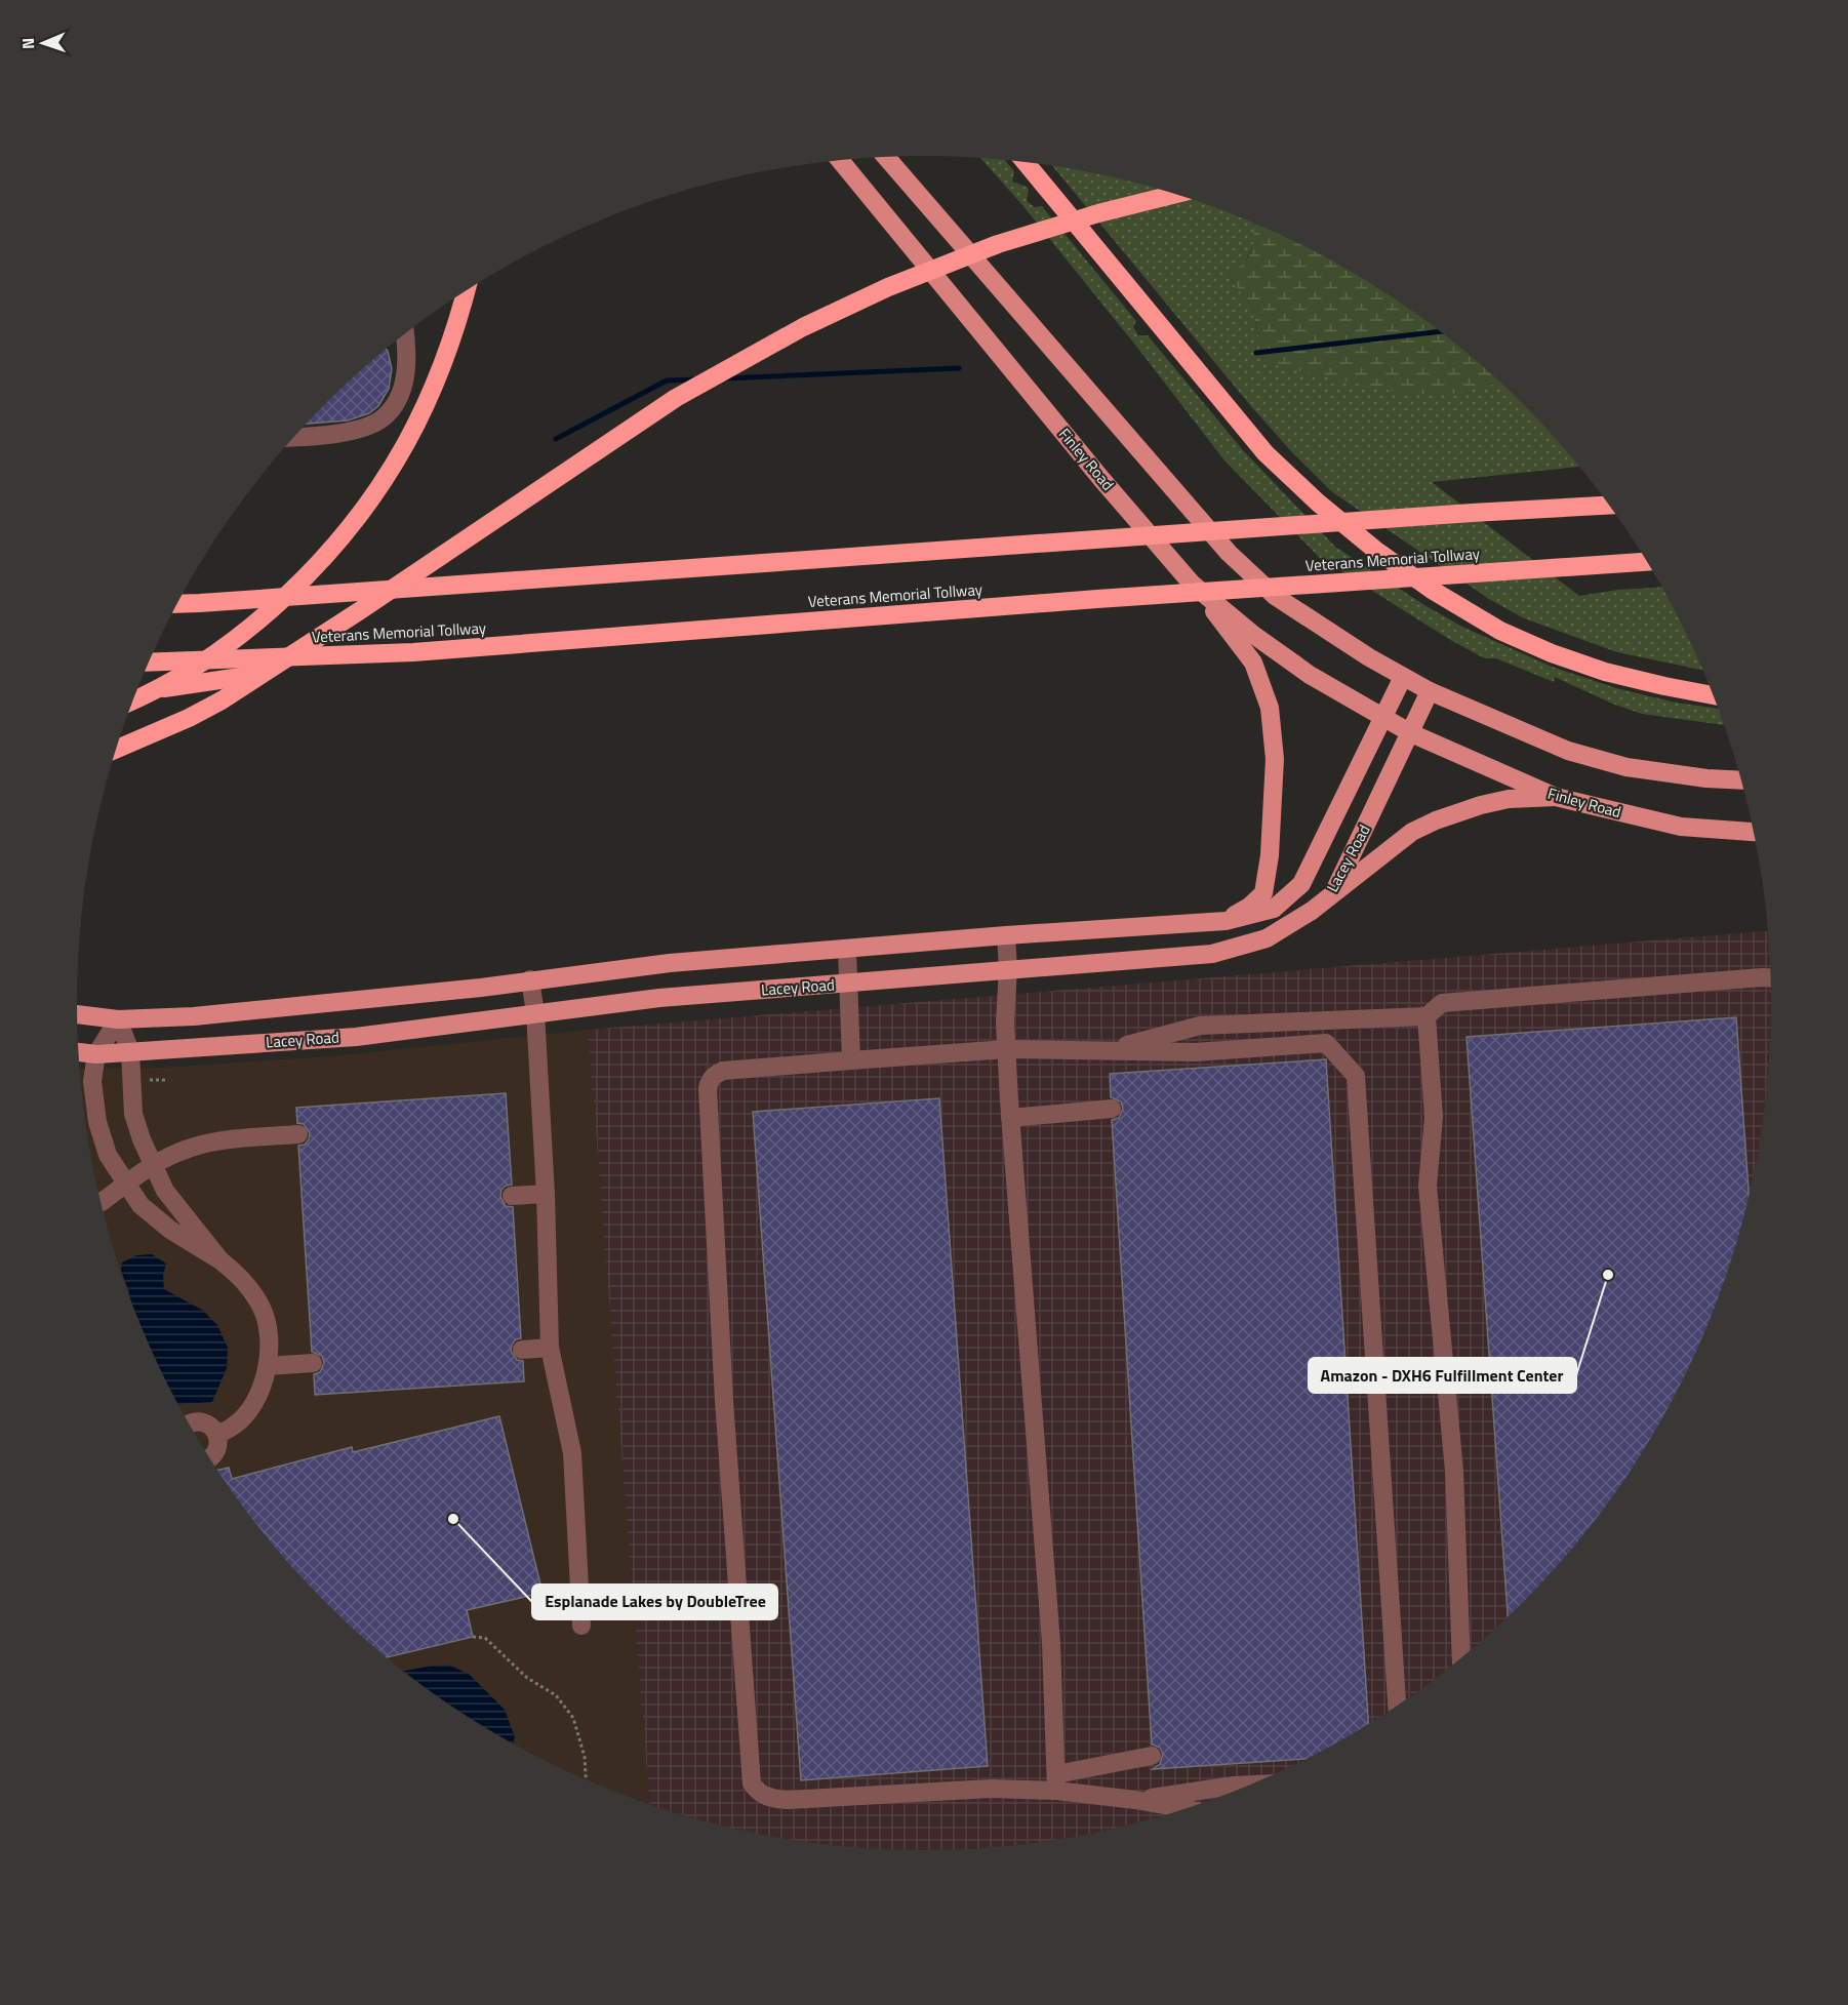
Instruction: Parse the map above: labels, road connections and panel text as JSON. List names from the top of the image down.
{
  "streets": {
    "highway": ["Veterans Memorial Tollway"],
    "main road": ["Finley Road", "Lacey Road"]
  },
  "crossings": [
    ["Finley Road", "Lacey Road"]
  ],
  "places": ["Amazon - DXH6 Fulfillment Center", "Esplanade Lakes by DoubleTree"],
  "north": "left"
}
